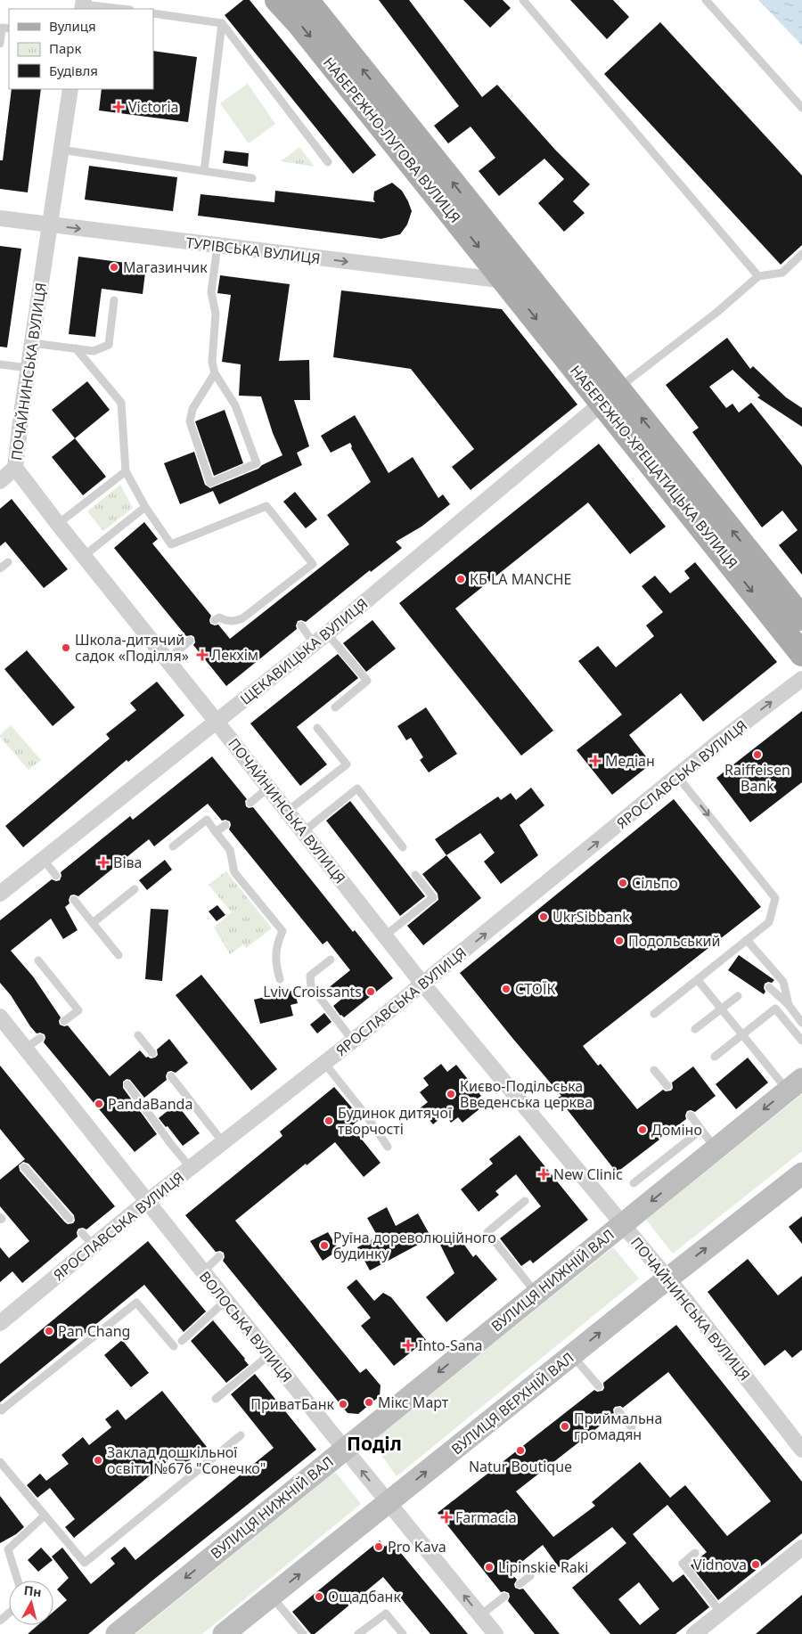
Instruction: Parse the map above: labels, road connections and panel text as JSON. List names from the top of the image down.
{
  "streets": {
    "main road": [
      "НАБЕРЕЖНО-ЛУГОВА ВУЛИЦЯ",
      "НАБЕРЕЖНО-ХРЕЩАТИЦЬКА ВУЛИЦЯ",
      "ВУЛИЦЯ НИЖНІЙ ВАЛ",
      "ВУЛИЦЯ ВЕРХНІЙ ВАЛ"
    ],
    "street": [
      "ТУРІВСЬКА ВУЛИЦЯ",
      "ПОЧАЙНИНСЬКА ВУЛИЦЯ",
      "ЩЕКАВИЦЬКА ВУЛИЦЯ",
      "ЯРОСЛАВСЬКА ВУЛИЦЯ",
      "ВОЛОСЬКА ВУЛИЦЯ"
    ]
  },
  "crossings": [
    ["НАБЕРЕЖНО-ЛУГОВА ВУЛИЦЯ", "ТУРІВСЬКА ВУЛИЦЯ"],
    ["НАБЕРЕЖНО-ЛУГОВА ВУЛИЦЯ", "НАБЕРЕЖНО-ХРЕЩАТИЦЬКА ВУЛИЦЯ"],
    ["ТУРІВСЬКА ВУЛИЦЯ", "ПОЧАЙНИНСЬКА ВУЛИЦЯ"],
    ["ТУРІВСЬКА ВУЛИЦЯ", "НАБЕРЕЖНО-ХРЕЩАТИЦЬКА ВУЛИЦЯ"],
    ["ПОЧАЙНИНСЬКА ВУЛИЦЯ", "ЩЕКАВИЦЬКА ВУЛИЦЯ"],
    ["ПОЧАЙНИНСЬКА ВУЛИЦЯ", "ЯРОСЛАВСЬКА ВУЛИЦЯ"],
    ["ПОЧАЙНИНСЬКА ВУЛИЦЯ", "ВУЛИЦЯ НИЖНІЙ ВАЛ"],
    ["ПОЧАЙНИНСЬКА ВУЛИЦЯ", "ВУЛИЦЯ ВЕРХНІЙ ВАЛ"],
    ["НАБЕРЕЖНО-ХРЕЩАТИЦЬКА ВУЛИЦЯ", "ЩЕКАВИЦЬКА ВУЛИЦЯ"],
    ["ЯРОСЛАВСЬКА ВУЛИЦЯ", "ВОЛОСЬКА ВУЛИЦЯ"],
    ["ВУЛИЦЯ НИЖНІЙ ВАЛ", "ВОЛОСЬКА ВУЛИЦЯ"],
    ["ВОЛОСЬКА ВУЛИЦЯ", "ВУЛИЦЯ ВЕРХНІЙ ВАЛ"]
  ],
  "one_way": [
    "ТУРІВСЬКА ВУЛИЦЯ",
    "ЯРОСЛАВСЬКА ВУЛИЦЯ",
    "ВУЛИЦЯ НИЖНІЙ ВАЛ",
    "ВУЛИЦЯ ВЕРХНІЙ ВАЛ"
  ],
  "districts": ["Поділ"],
  "places": {
    "health": [
      "Victoria",
      "Лекхім",
      "Медіан",
      "Віва",
      "New Clinic",
      "Into-Sana",
      "Farmacia"
    ],
    "other": [
      "Магазинчик",
      "КБ LA MANCHE",
      "Школа-дитячий садок «Поділля»",
      "Raiffeisen Bank",
      "Сільпо",
      "UkrSibbank",
      "Подольський",
      "СТОЇК",
      "Lviv Croissants",
      "Києво-Подільська Введенська церква",
      "PandaBanda",
      "Будинок дитячої творчості",
      "Доміно",
      "Руїна дореволюційного будинку",
      "Pan Chang",
      "Мікс Март",
      "ПриватБанк",
      "Приймальна громадян",
      "Natur Boutique",
      "Заклад дошкільної освіти №676 \"Сонечко\"",
      "Pro Kava",
      "Vidnova",
      "Lipinskie Raki",
      "Ощадбанк"
    ]
  },
  "legend": ["Вулиця", "Парк", "Будівля"],
  "north": "top"
}
